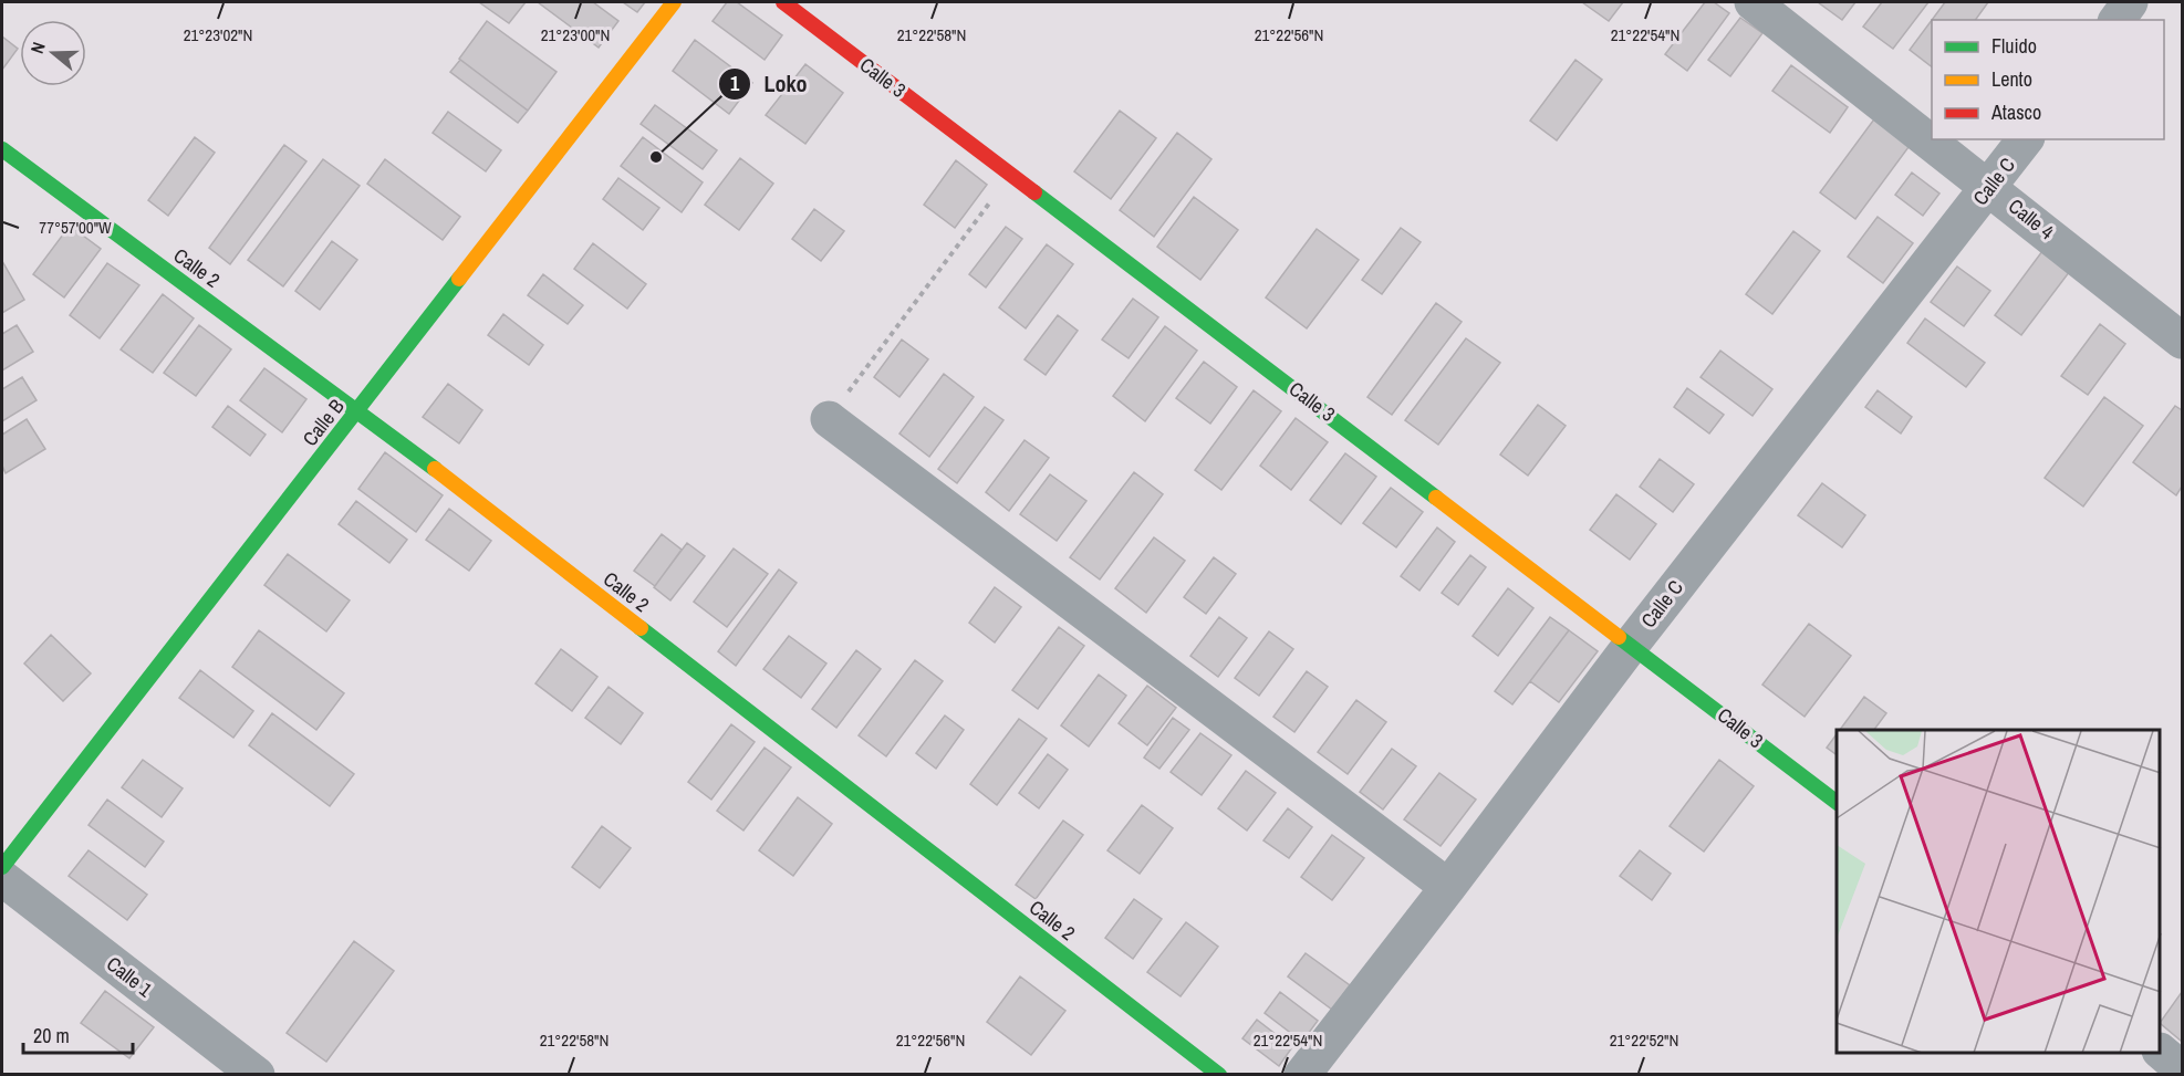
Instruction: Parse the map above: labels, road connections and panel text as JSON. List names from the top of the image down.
{
  "streets": {
    "street": [
      "Calle 3",
      "Calle C",
      "Calle 4",
      "Calle 2",
      "Calle B",
      "Calle 1"
    ]
  },
  "crossings": [
    ["Calle 3", "Calle C"],
    ["Calle C", "Calle 4"],
    ["Calle 2", "Calle B"]
  ],
  "places": ["Loko"],
  "legend": ["Fluido", "Lento", "Atasco"],
  "scale_bar": "20 m",
  "north": "left",
  "coordinates": [
    "21°23'02\"N",
    "21°23'00\"N",
    "21°22'58\"N",
    "21°22'56\"N",
    "21°22'54\"N",
    "77°57'00\"W",
    "21°22'52\"N"
  ]
}
